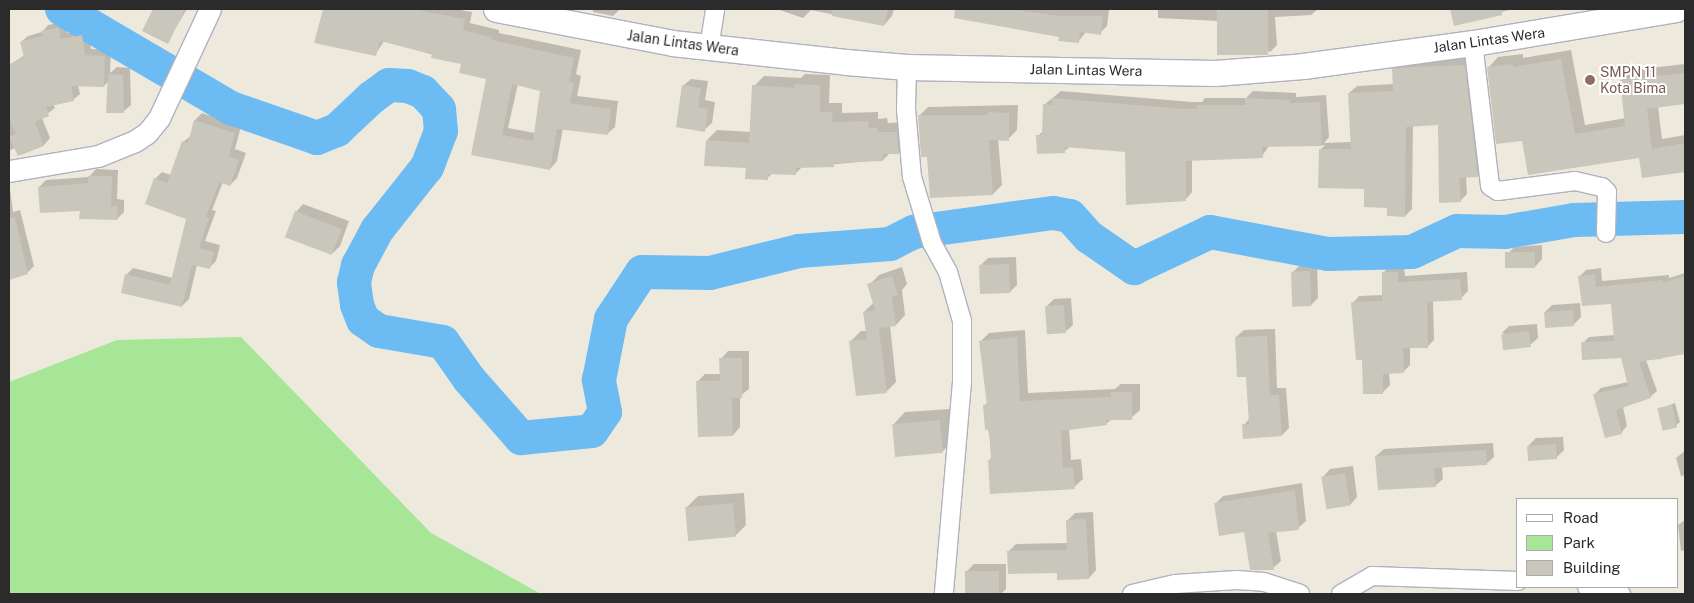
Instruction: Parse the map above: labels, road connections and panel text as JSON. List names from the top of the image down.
{
  "streets": {
    "main road": ["Jalan Lintas Wera"]
  },
  "places": ["SMPN 11 Kota Bima"],
  "legend": ["Road", "Park", "Building"]
}
